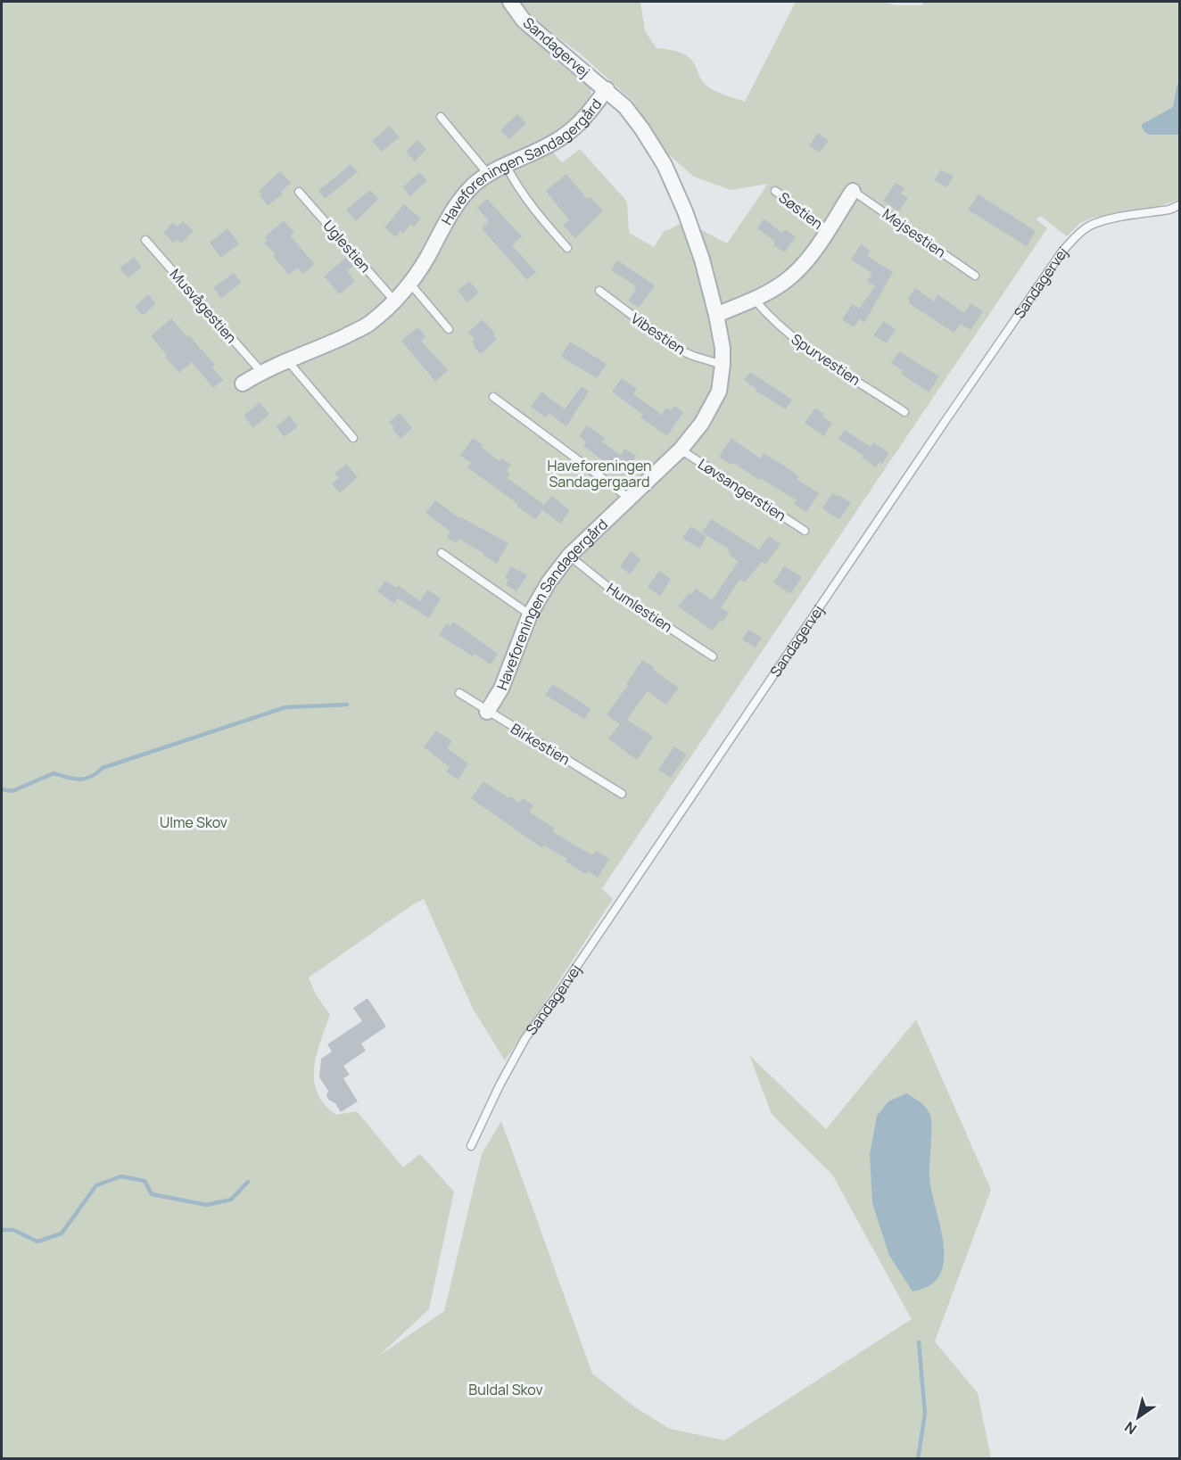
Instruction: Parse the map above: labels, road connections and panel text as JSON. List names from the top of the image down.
{
  "streets": {
    "street": ["Sandagervej", "Haveforeningen Sandagergård"],
    "lane": [
      "Søstien",
      "Mejsestien",
      "Uglestien",
      "Musvågestien",
      "Vibestien",
      "Spurvestien",
      "Løvsangerstien",
      "Humlestien",
      "Birkestien"
    ]
  },
  "crossings": [
    ["Sandagervej", "Haveforeningen Sandagergård"],
    ["Haveforeningen Sandagergård", "Uglestien"],
    ["Haveforeningen Sandagergård", "Musvågestien"],
    ["Haveforeningen Sandagergård", "Vibestien"],
    ["Haveforeningen Sandagergård", "Løvsangerstien"],
    ["Haveforeningen Sandagergård", "Humlestien"],
    ["Haveforeningen Sandagergård", "Birkestien"]
  ],
  "parks": ["Haveforeningen Sandagergaard", "Ulme Skov", "Buldal Skov"],
  "north": "bottom left"
}
